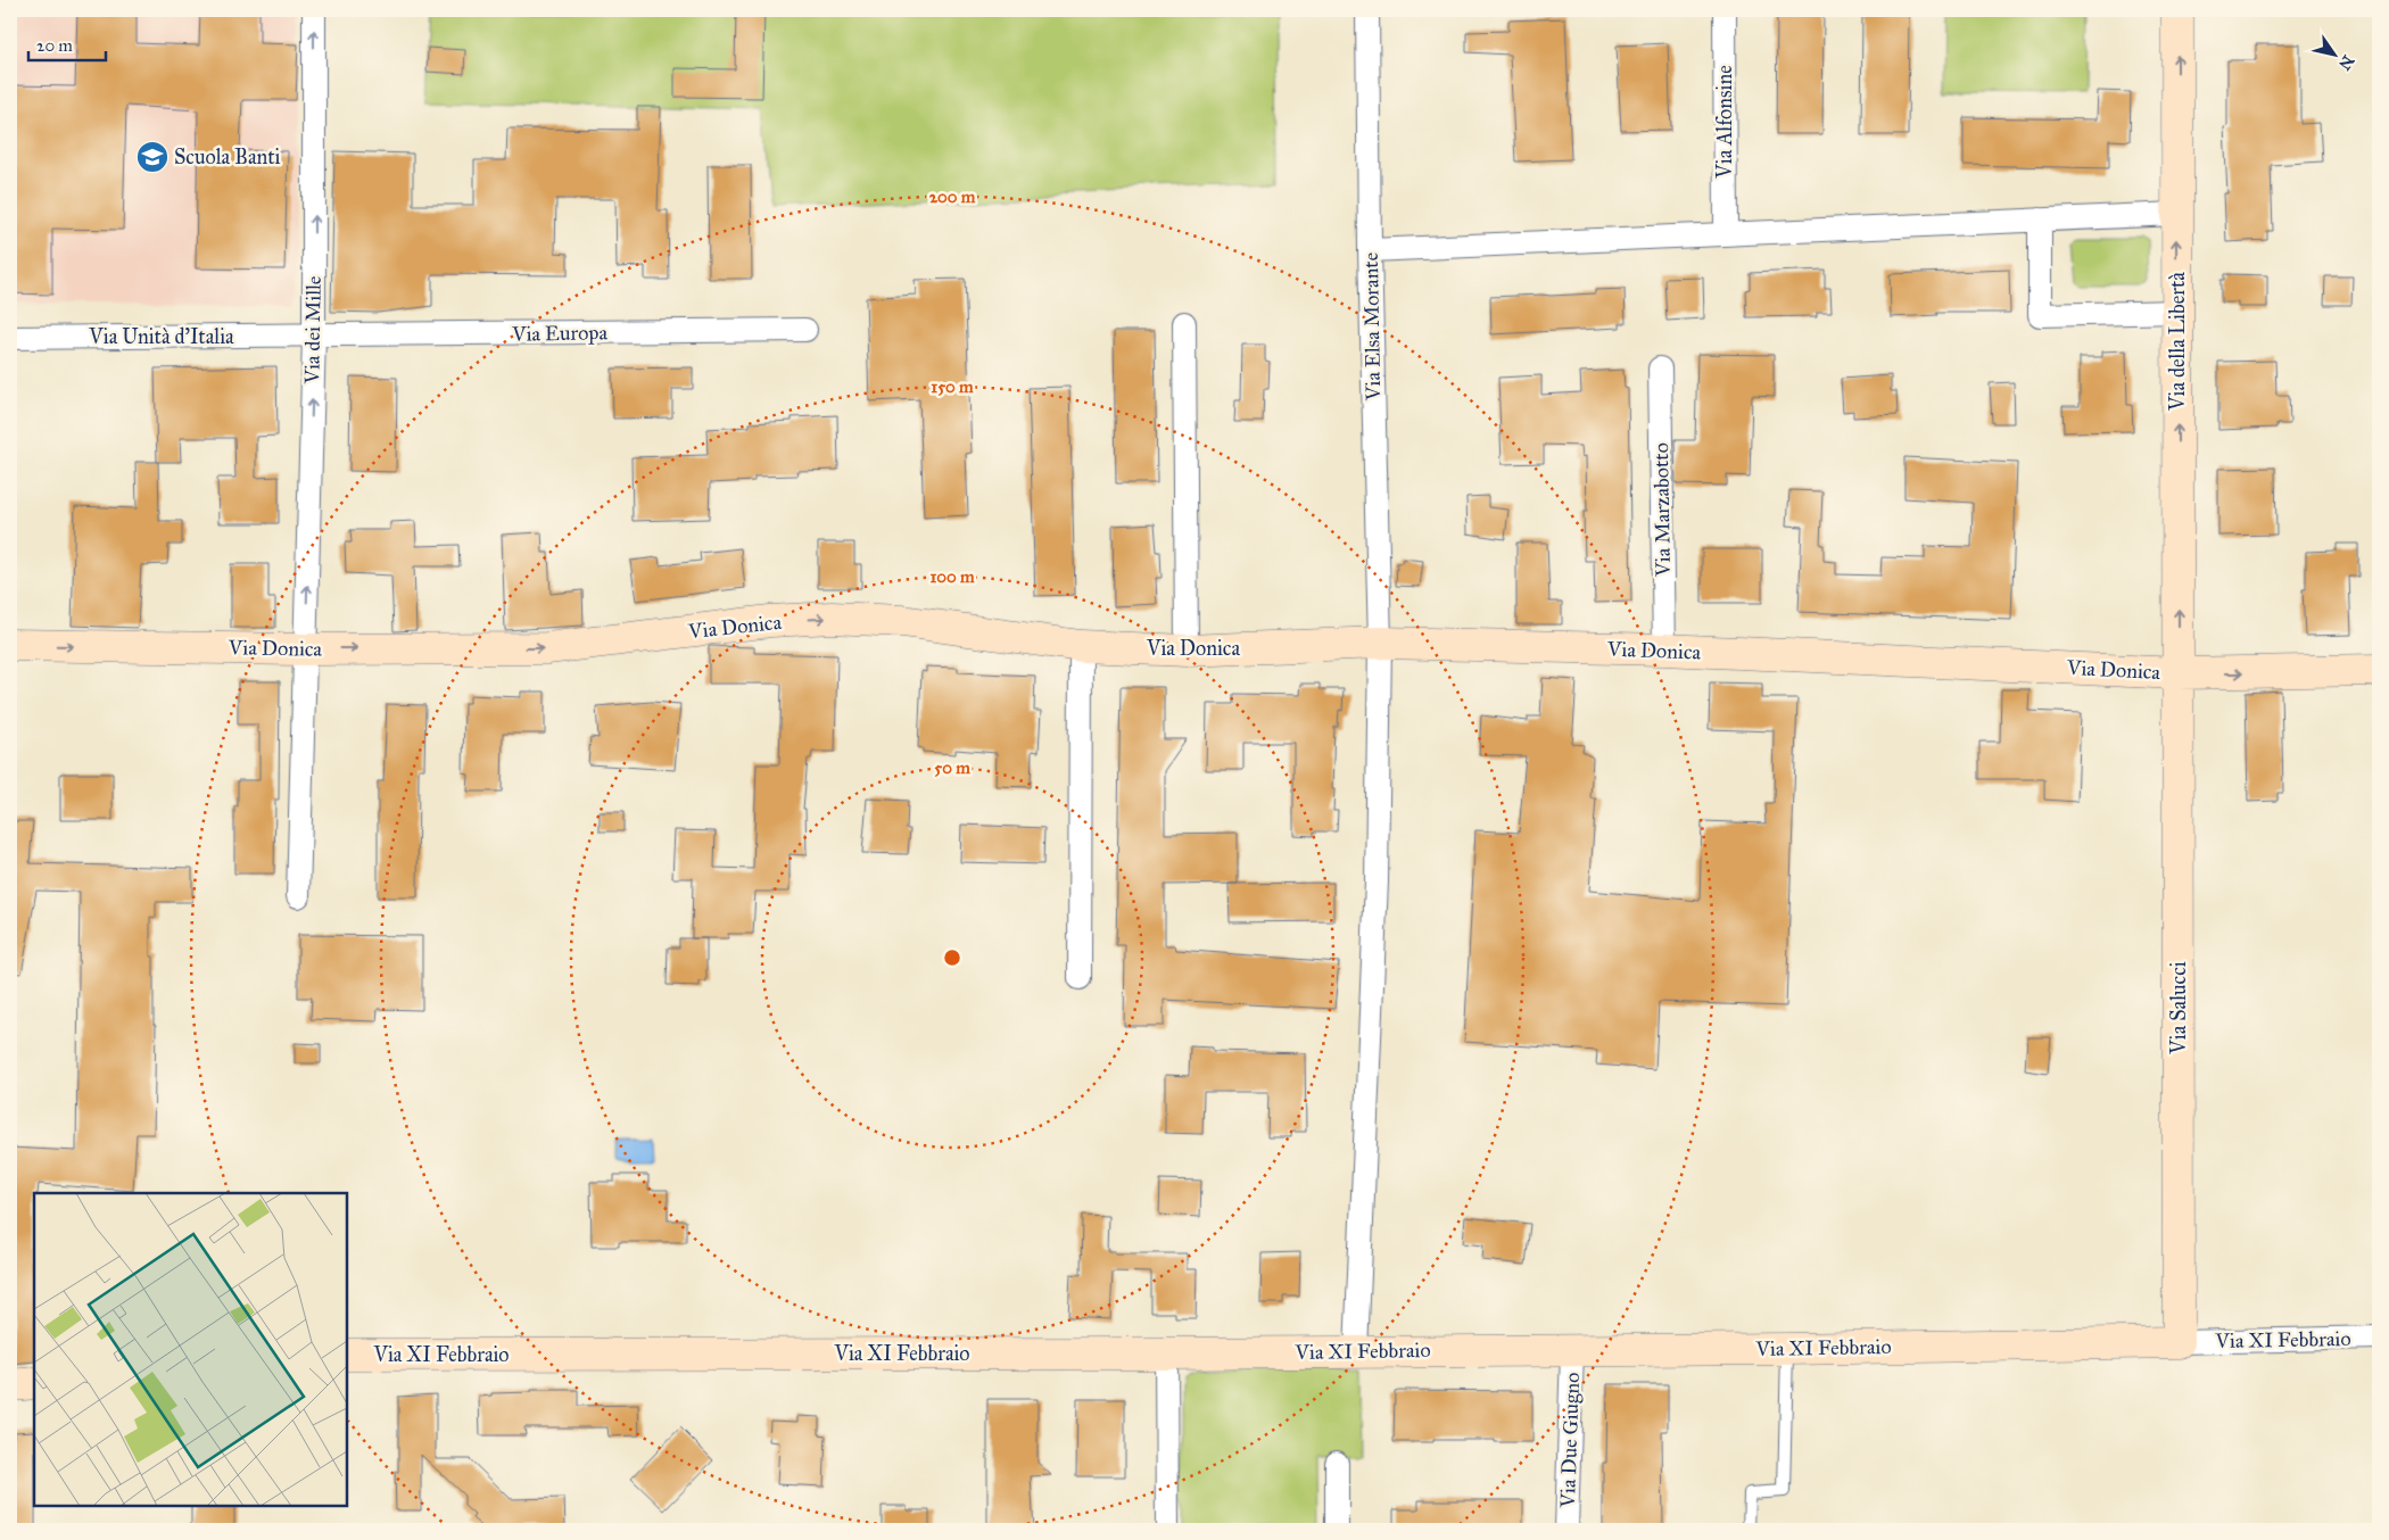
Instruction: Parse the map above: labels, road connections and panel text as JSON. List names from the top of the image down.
{
  "streets": {
    "main road": [
      "Via della Libertà",
      "Via Donica",
      "Via Salucci",
      "Via XI Febbraio"
    ],
    "street": [
      "Via Alfonsine",
      "Via Elsa Morante",
      "Via dei Mille",
      "Via Europa",
      "Via Unità d'Italia",
      "Via Marzabotto",
      "Via Due Giugno"
    ]
  },
  "crossings": [
    ["Via Elsa Morante", "Via Donica"],
    ["Via Elsa Morante", "Via XI Febbraio"],
    ["Via dei Mille", "Via Europa"],
    ["Via dei Mille", "Via Unità d'Italia"],
    ["Via dei Mille", "Via Donica"],
    ["Via Europa", "Via Unità d'Italia"],
    ["Via della Libertà", "Via Donica"],
    ["Via della Libertà", "Via Salucci"],
    ["Via Marzabotto", "Via Donica"],
    ["Via Donica", "Via Salucci"],
    ["Via Salucci", "Via XI Febbraio"],
    ["Via XI Febbraio", "Via Due Giugno"]
  ],
  "one_way": ["Via dei Mille", "Via della Libertà", "Via Donica"],
  "places": {
    "school or university": ["Scuola Banti"]
  },
  "scale_bar": "20 m",
  "north": "bottom right",
  "rings": [
    "200 m",
    "150 m",
    "100 m",
    "50 m"
  ]
}
